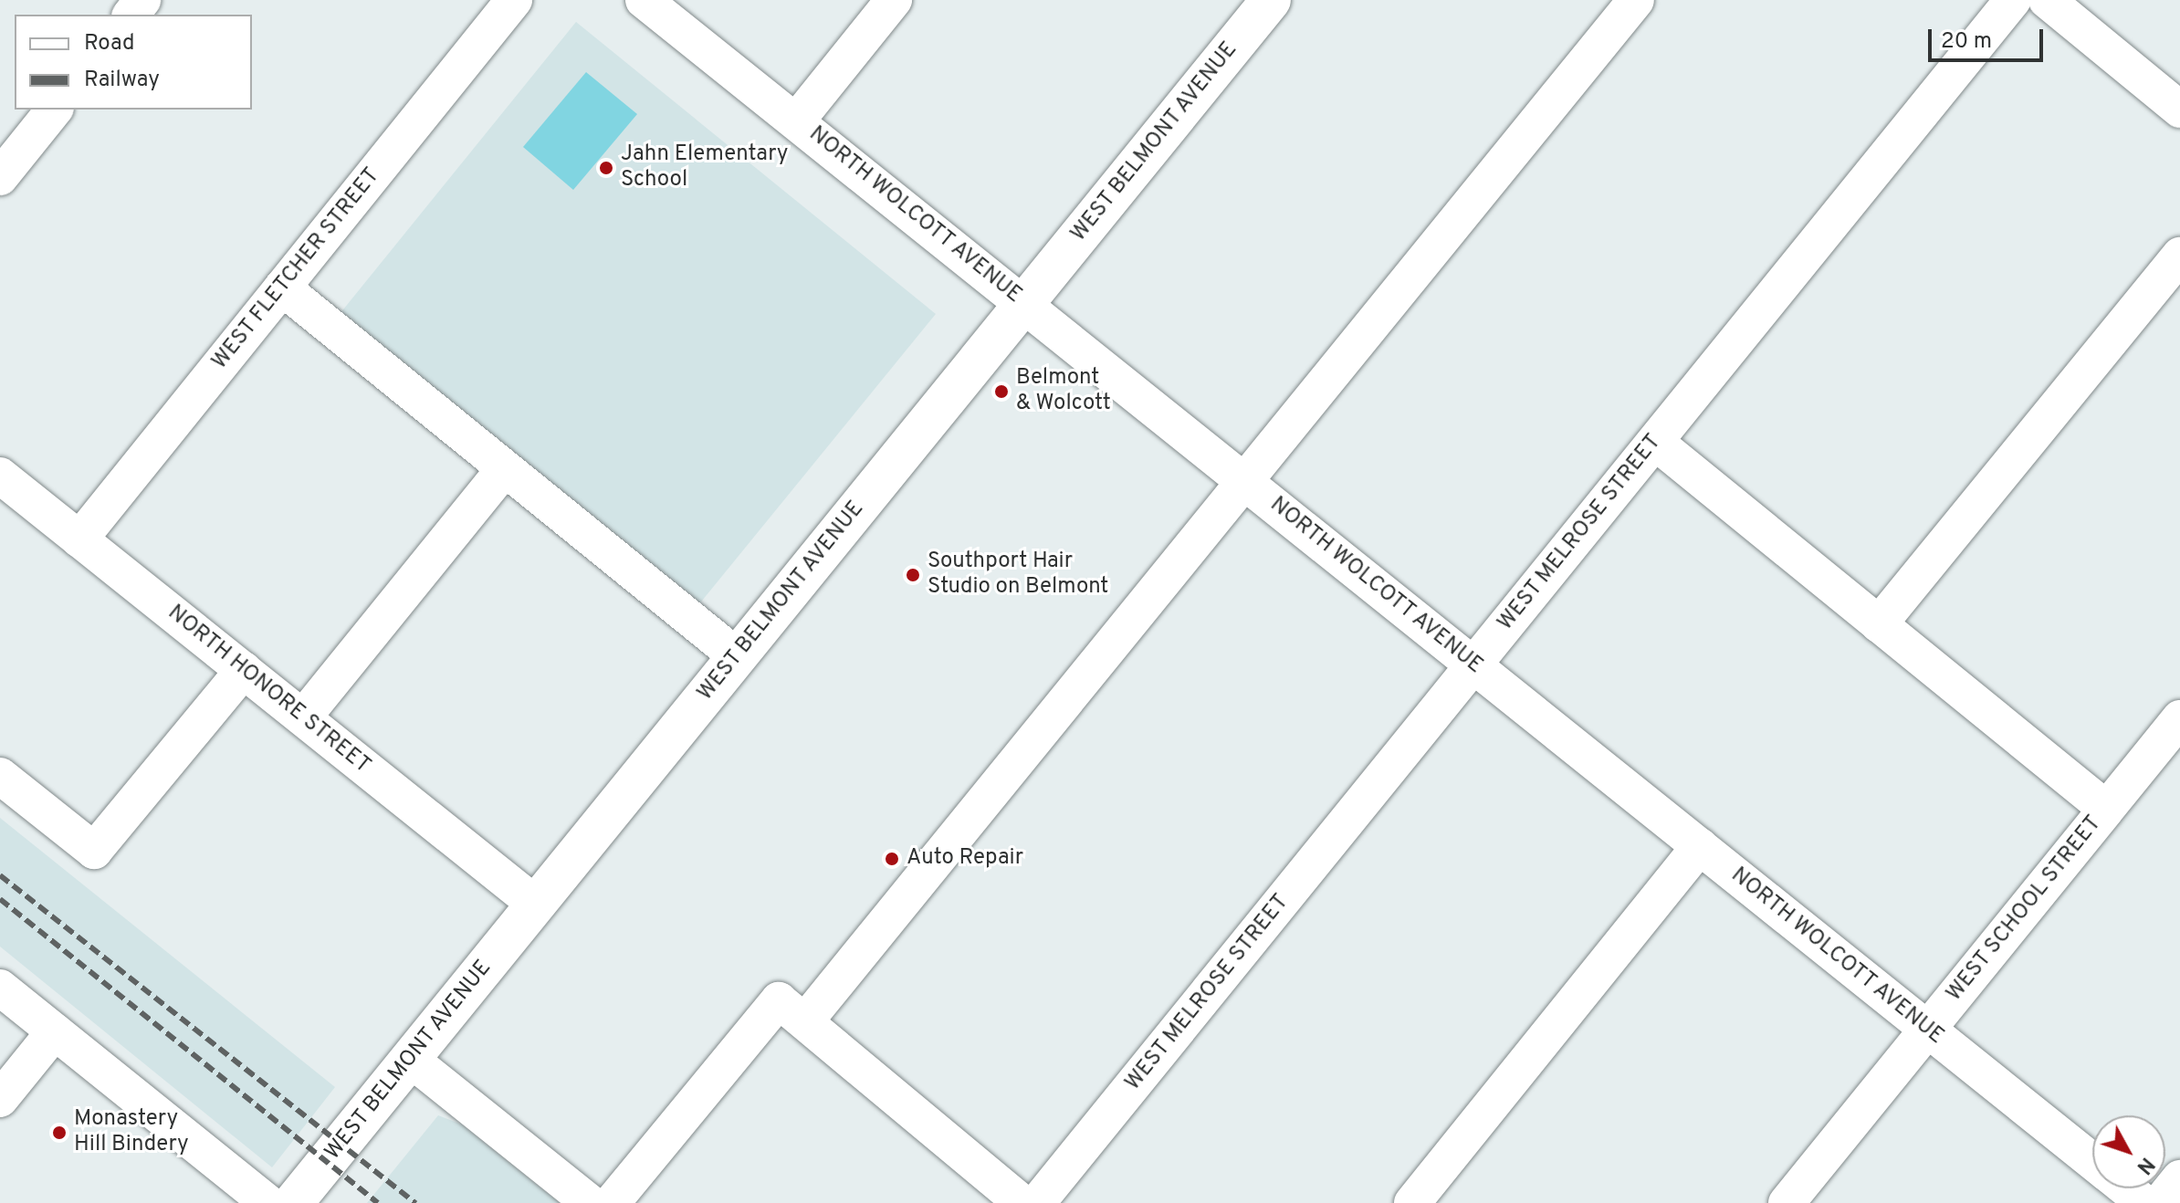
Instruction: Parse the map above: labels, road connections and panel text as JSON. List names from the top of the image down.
{
  "streets": {
    "main road": ["WEST BELMONT AVENUE"],
    "street": [
      "NORTH WOLCOTT AVENUE",
      "WEST FLETCHER STREET",
      "WEST MELROSE STREET",
      "NORTH HONORE STREET",
      "WEST SCHOOL STREET"
    ]
  },
  "crossings": [
    ["WEST BELMONT AVENUE", "NORTH WOLCOTT AVENUE"],
    ["WEST BELMONT AVENUE", "NORTH HONORE STREET"],
    ["NORTH WOLCOTT AVENUE", "WEST MELROSE STREET"],
    ["NORTH WOLCOTT AVENUE", "WEST SCHOOL STREET"],
    ["WEST FLETCHER STREET", "NORTH HONORE STREET"]
  ],
  "places": [
    "Jahn Elementary School",
    "Belmont & Wolcott",
    "Southport Hair Studio on Belmont",
    "Auto Repair",
    "Monastery Hill Bindery"
  ],
  "legend": ["Road", "Railway"],
  "scale_bar": "20 m",
  "north": "bottom right"
}
